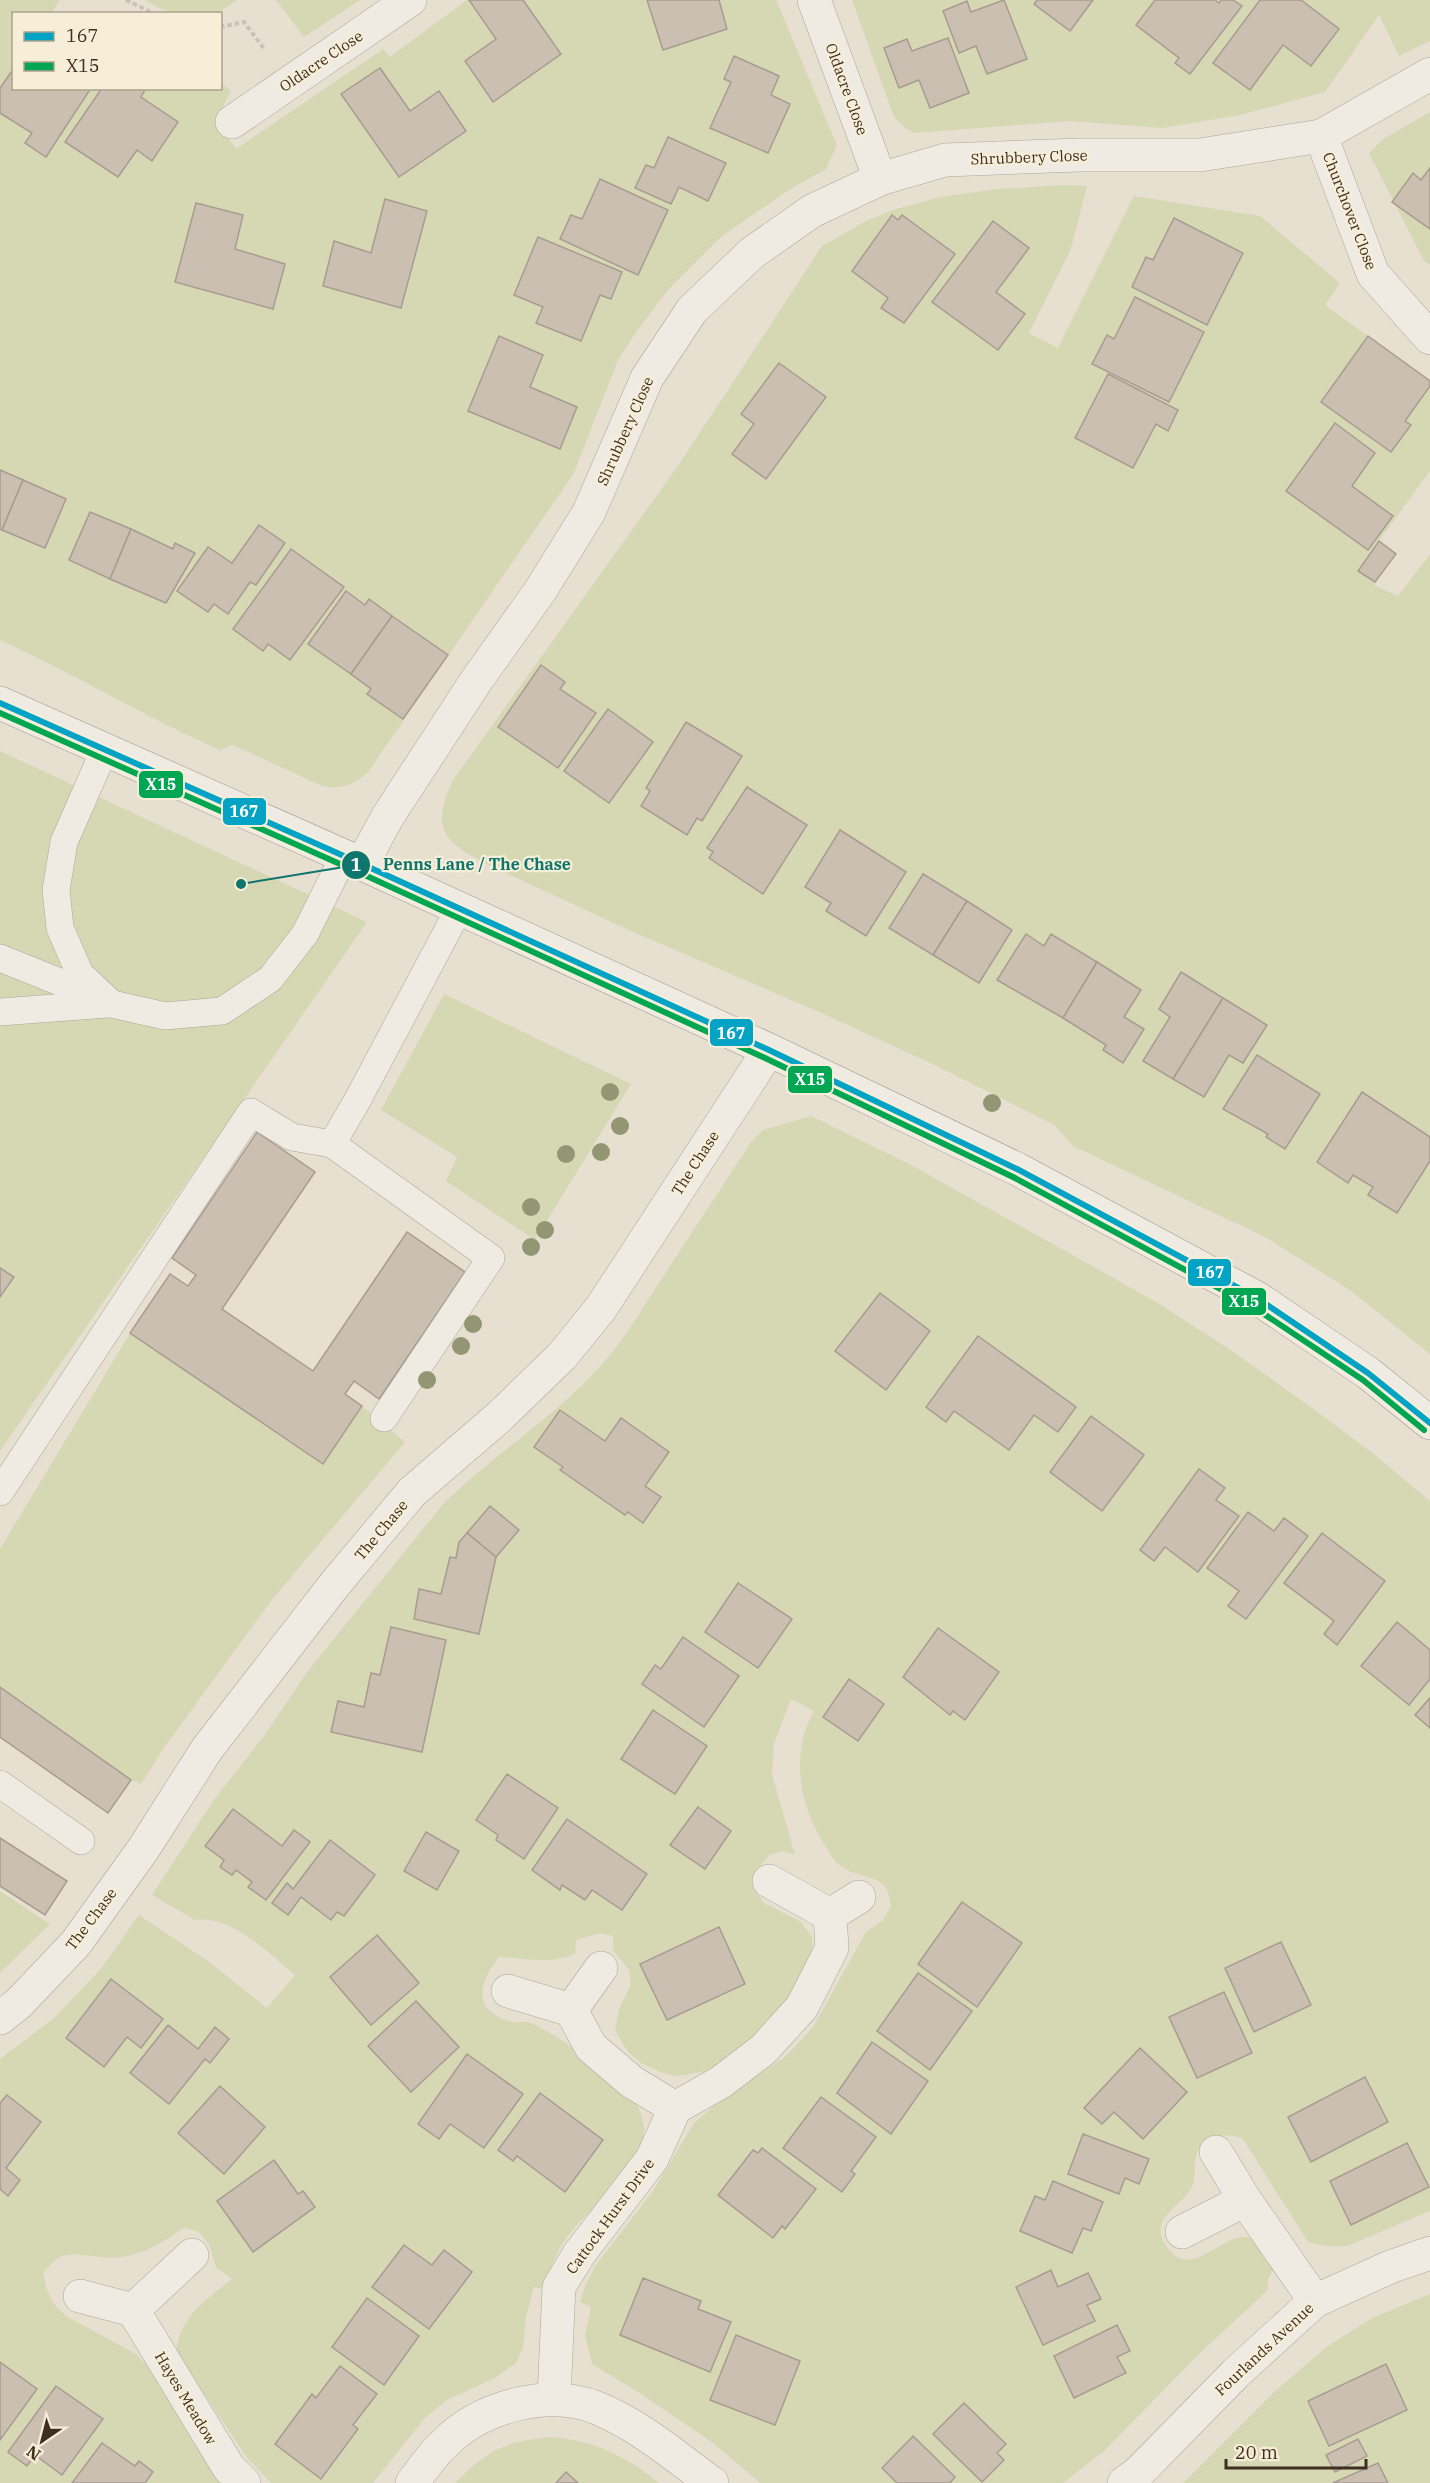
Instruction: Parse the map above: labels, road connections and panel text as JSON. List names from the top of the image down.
{
  "streets": {
    "street": [
      "Oldacre Close",
      "Shrubbery Close",
      "Churchover Close",
      "The Chase",
      "Cattock Hurst Drive",
      "Fourlands Avenue",
      "Hayes Meadow"
    ]
  },
  "crossings": [
    ["Oldacre Close", "Shrubbery Close"],
    ["Shrubbery Close", "Churchover Close"]
  ],
  "places": ["Penns Lane / The Chase"],
  "lines": ["transit line 167", "transit line X15"],
  "legend": ["167", "X15"],
  "scale_bar": "20 m",
  "north": "bottom left"
}
